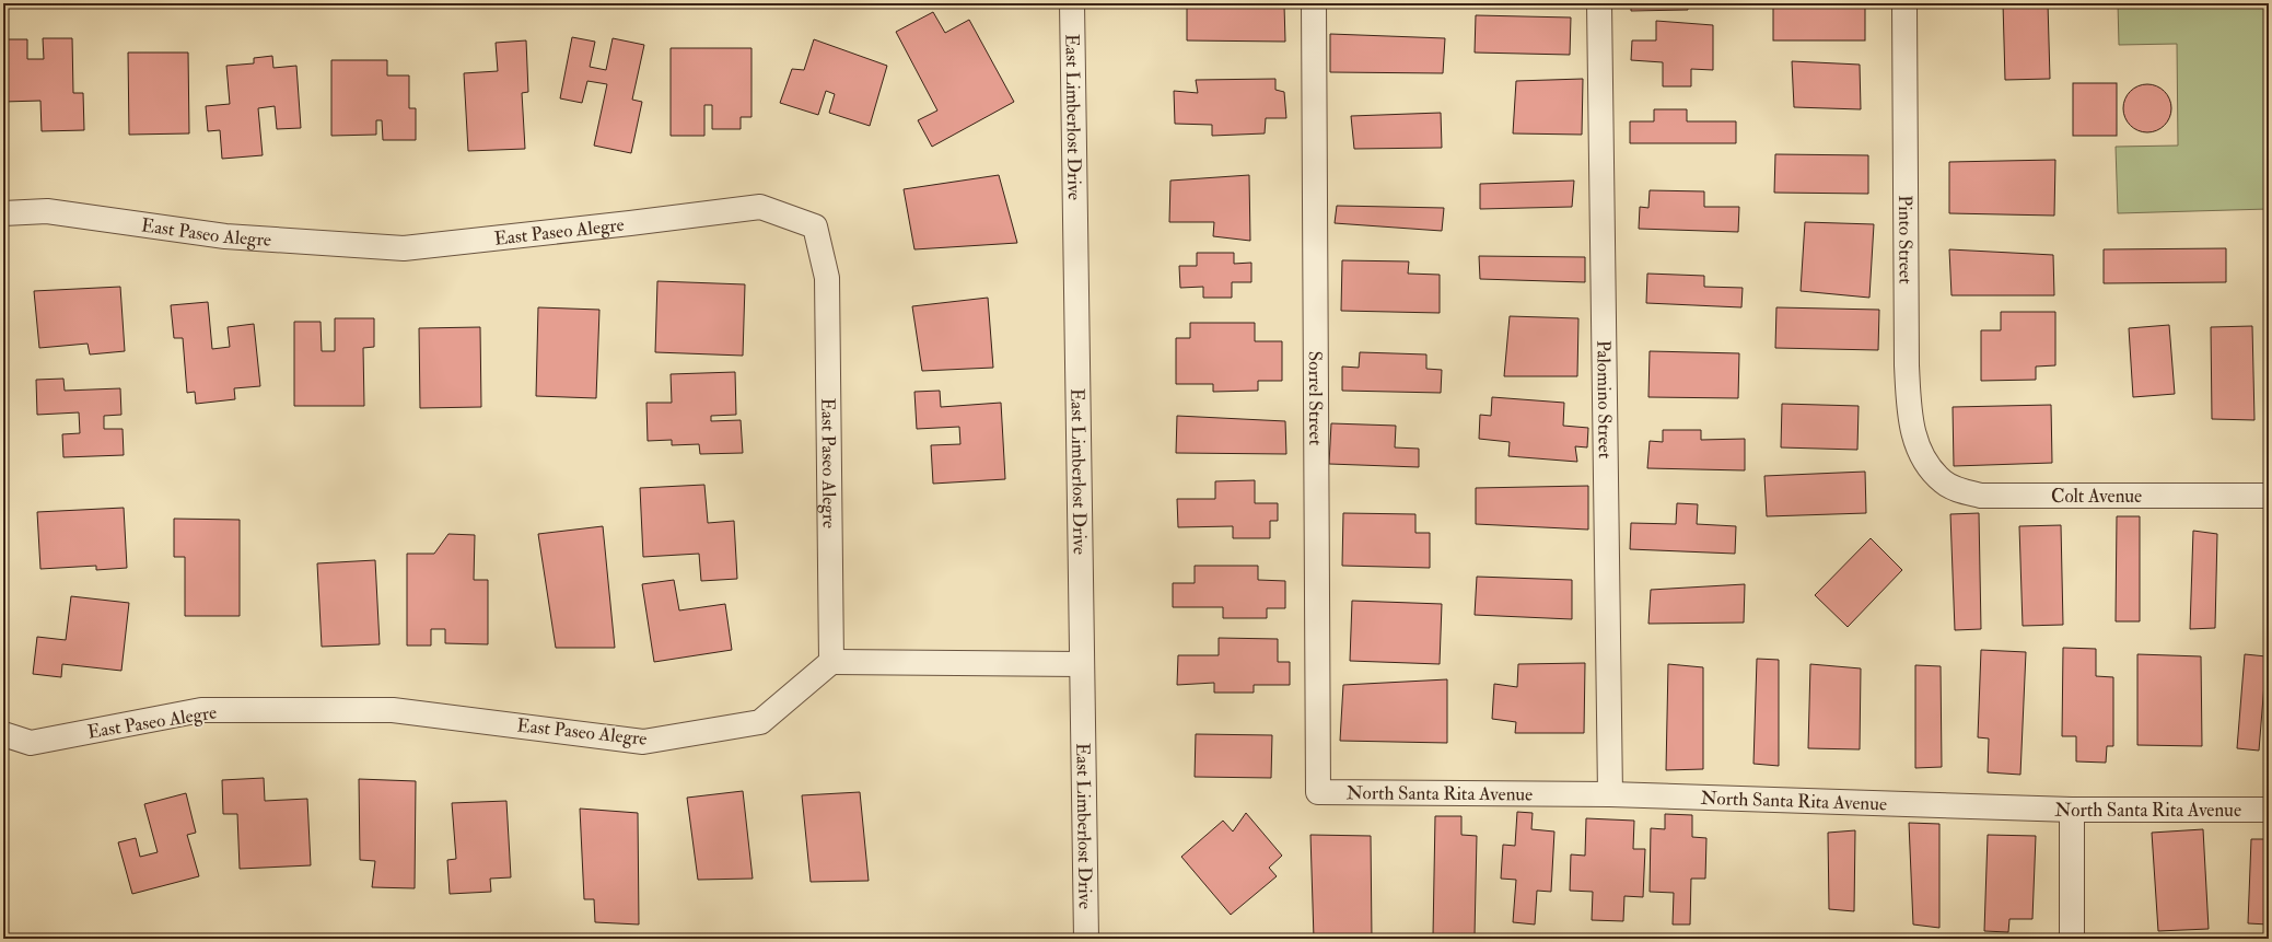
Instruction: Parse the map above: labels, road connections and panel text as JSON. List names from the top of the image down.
{
  "streets": {
    "street": [
      "East Limberlost Drive",
      "East Paseo Alegre",
      "Pinto Street",
      "Sorrel Street",
      "Palomino Street",
      "Colt Avenue",
      "North Santa Rita Avenue"
    ]
  },
  "crossings": [
    ["Pinto Street", "Colt Avenue"],
    ["Sorrel Street", "North Santa Rita Avenue"],
    ["Palomino Street", "North Santa Rita Avenue"]
  ]
}
